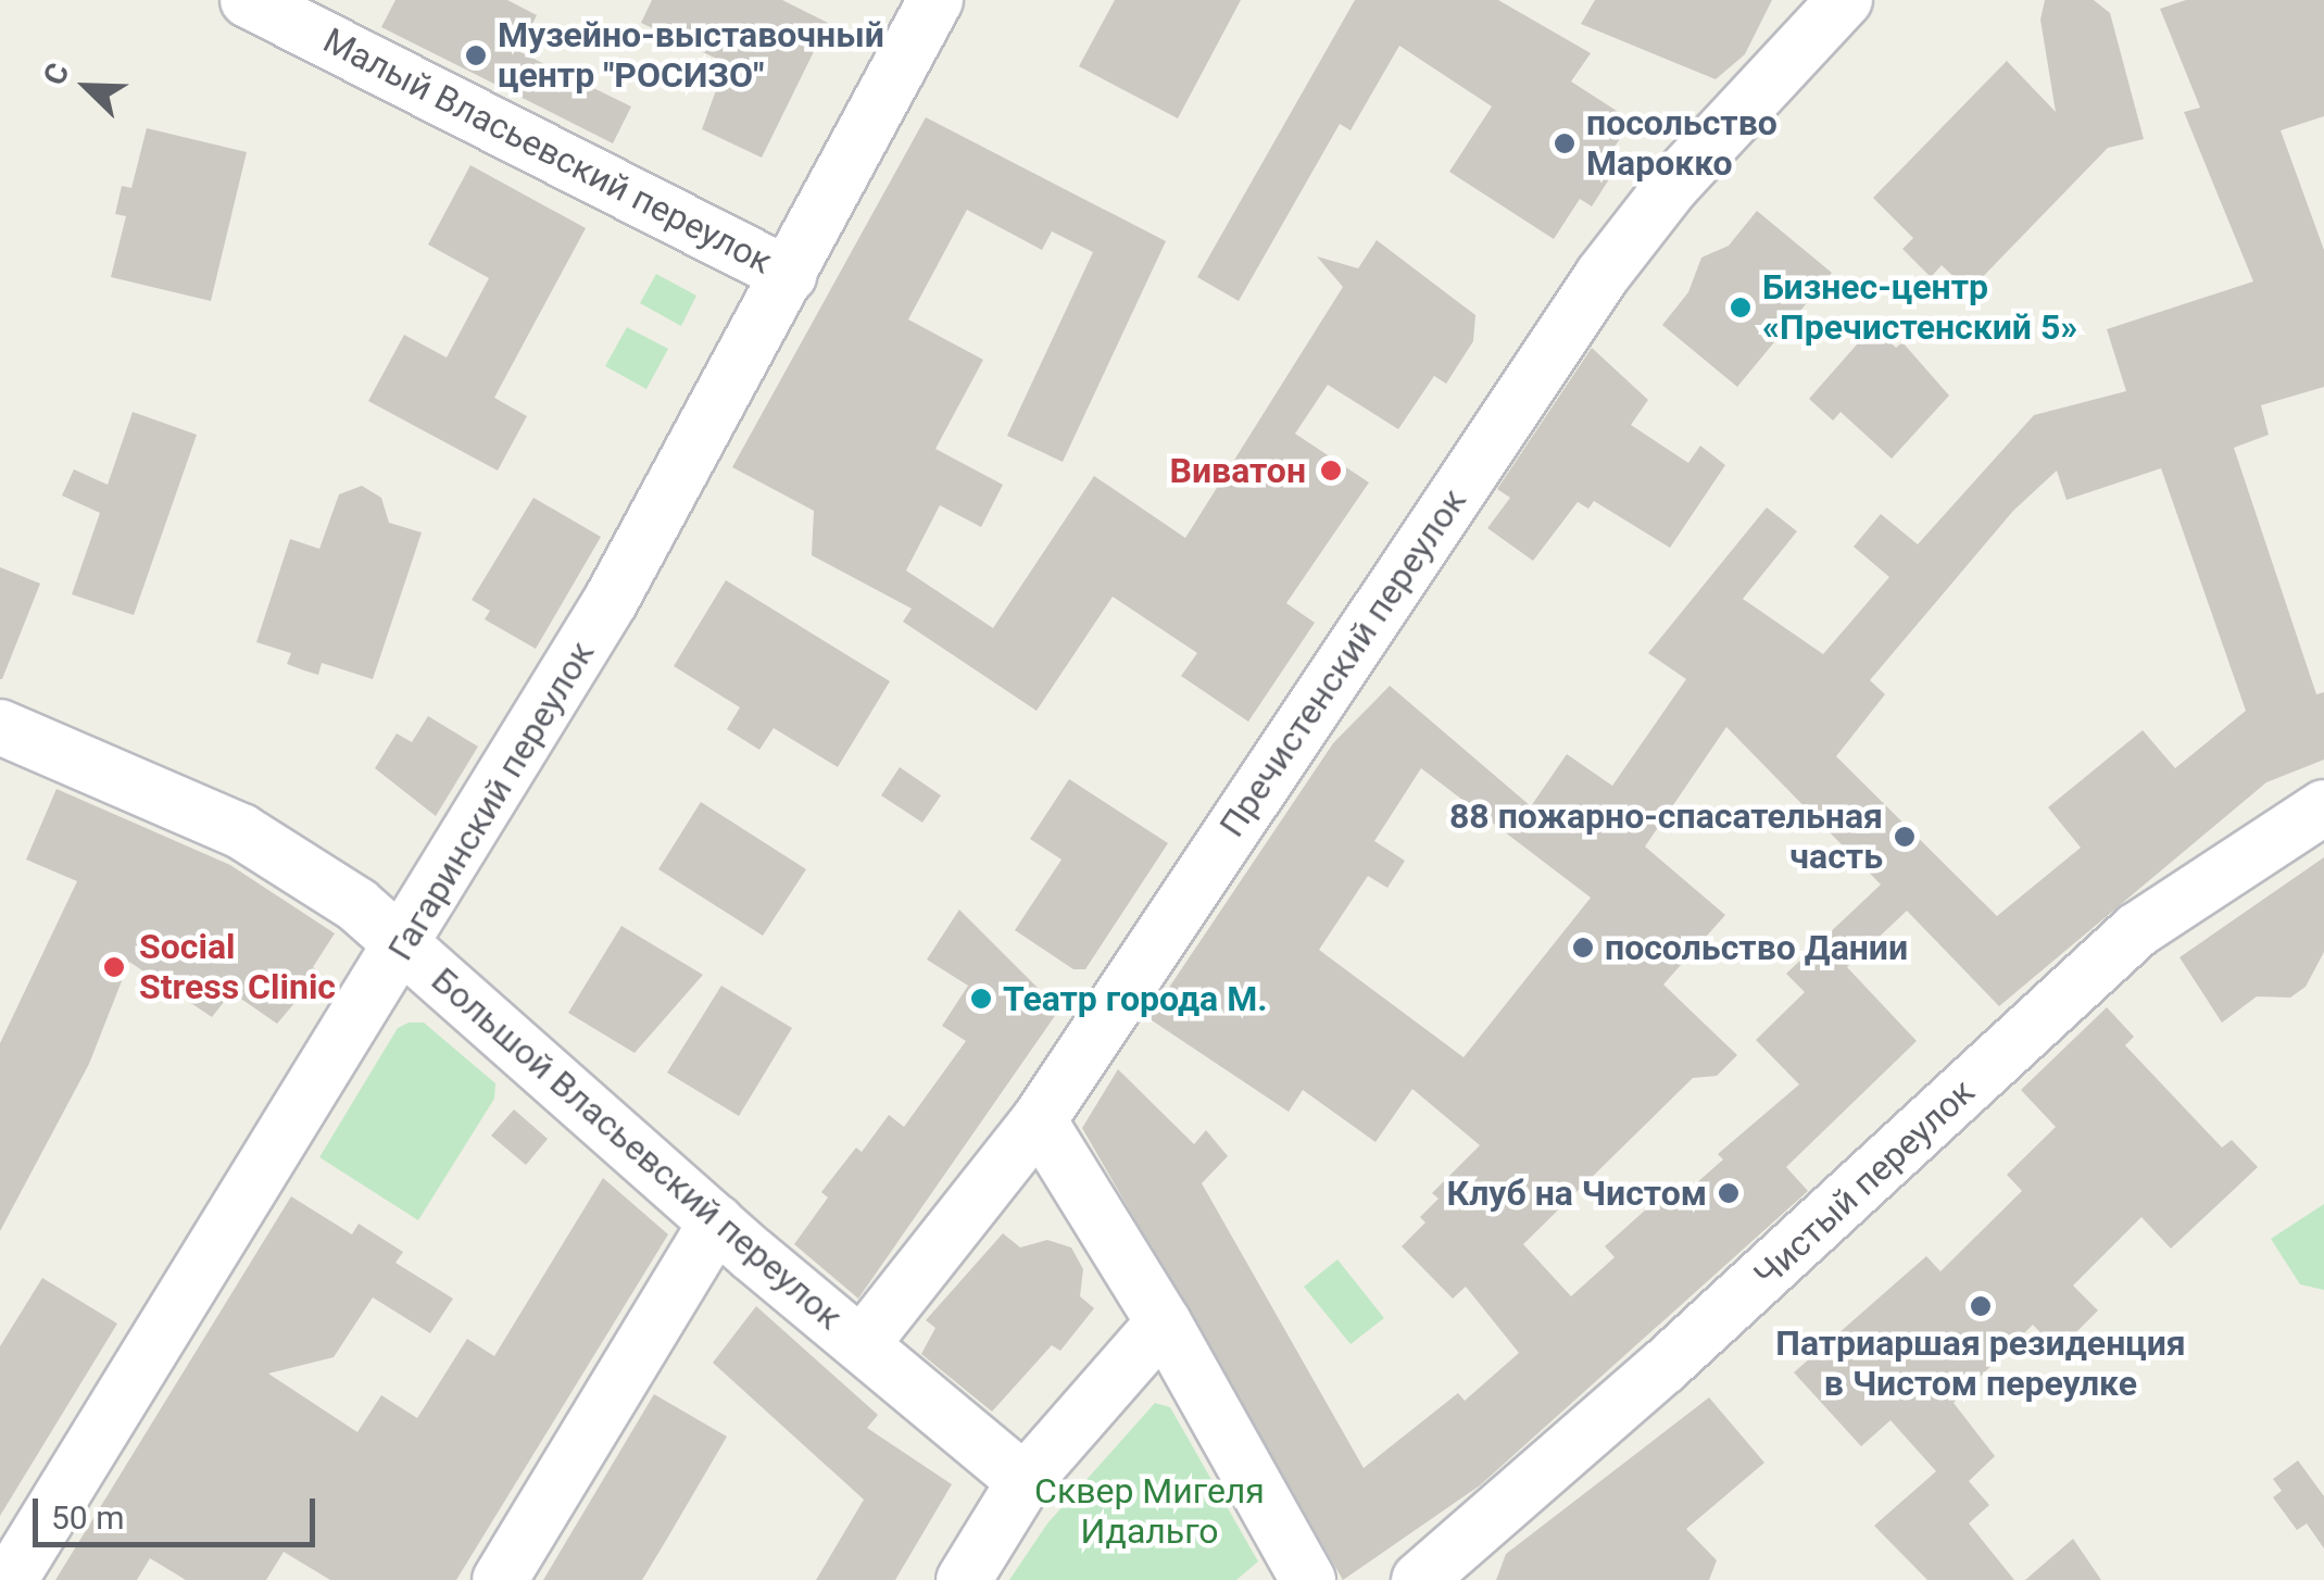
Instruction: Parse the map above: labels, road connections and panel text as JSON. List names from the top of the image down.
{
  "streets": {
    "street": [
      "Малый Власьевский переулок",
      "Пречистенский переулок",
      "Гагаринский переулок",
      "Большой Власьевский переулок",
      "Чистый переулок"
    ]
  },
  "crossings": [
    ["Малый Власьевский переулок", "Гагаринский переулок"],
    ["Пречистенский переулок", "Большой Власьевский переулок"],
    ["Гагаринский переулок", "Большой Власьевский переулок"]
  ],
  "parks": ["Сквер Мигеля Идальго"],
  "places": [
    "Музейно-выставочный центр \"РОСИЗО\"",
    "посольство Марокко",
    "Бизнес-центр «Пречистенский 5»",
    "Виватон",
    "88 пожарно-спасательная часть",
    "посольство Дании",
    "Social Stress Clinic",
    "Театр города М.",
    "Клуб на Чистом",
    "Патриаршая резиденция в Чистом переулке"
  ],
  "scale_bar": "50 m",
  "north": "top left"
}
